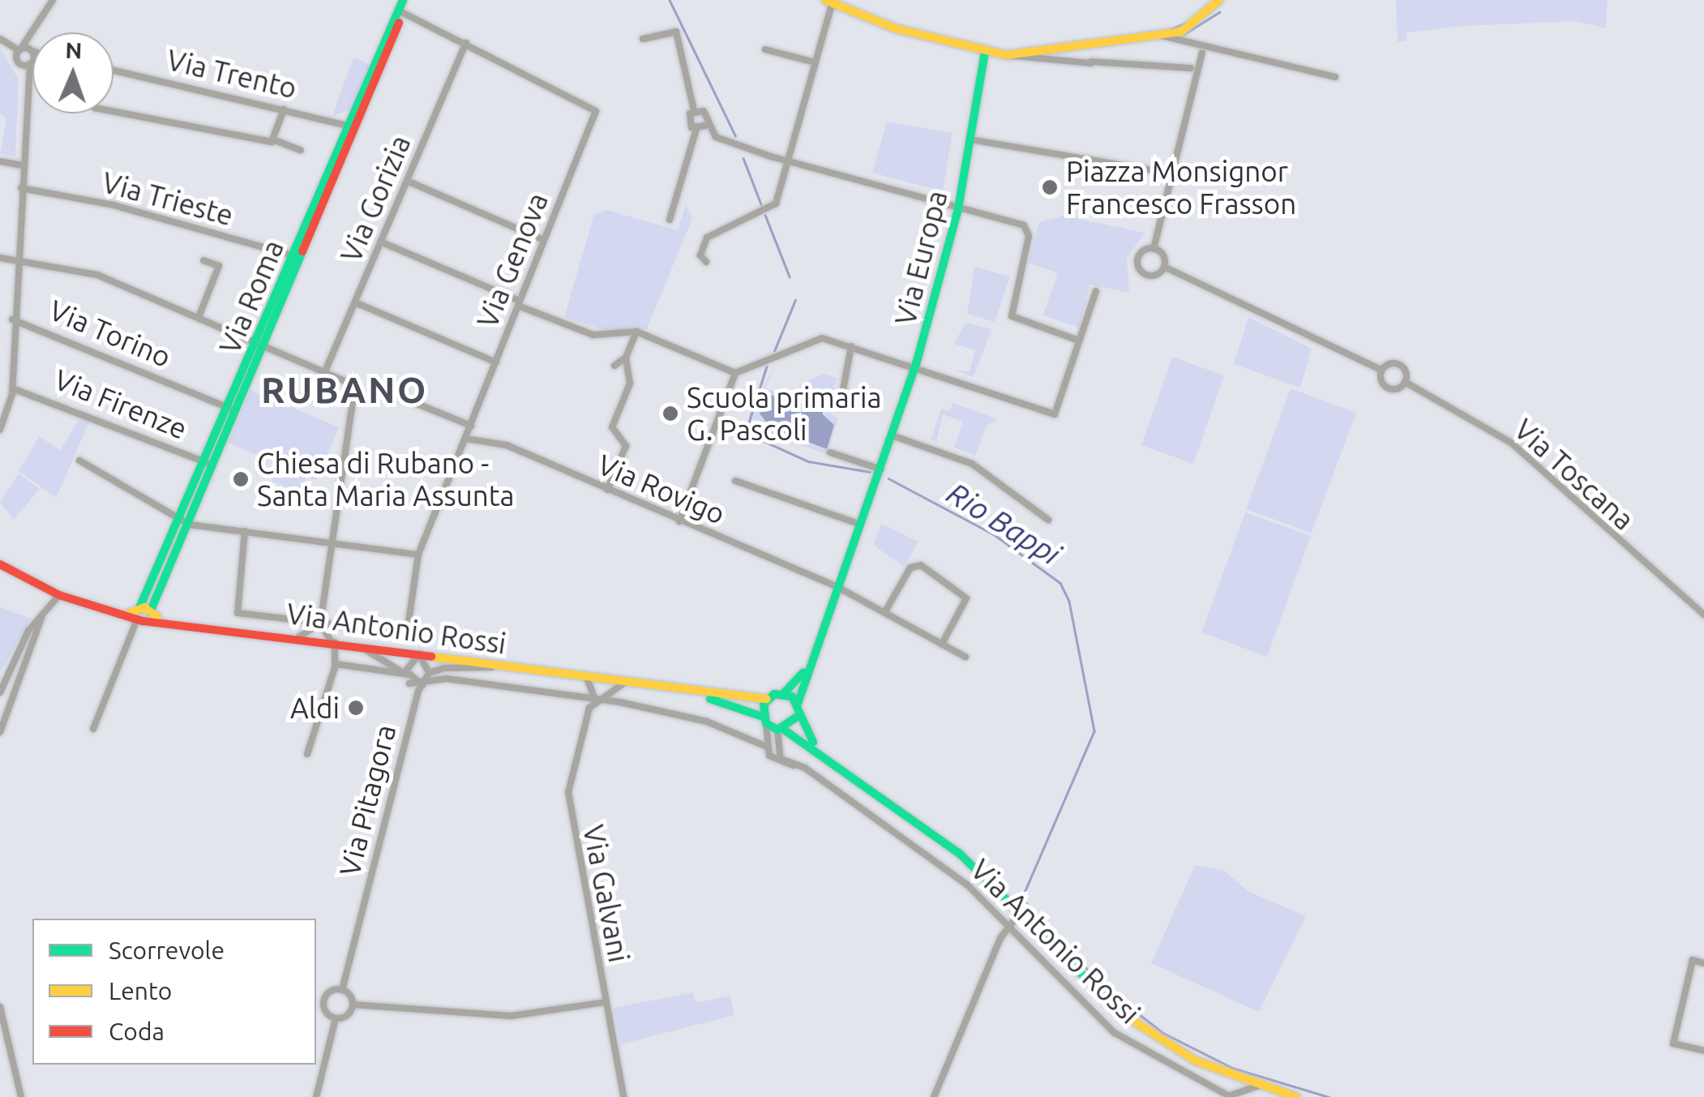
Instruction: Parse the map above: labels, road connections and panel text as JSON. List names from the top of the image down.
{
  "streets": {
    "street": [
      "Via Trento",
      "Via Trieste",
      "Via Gorizia",
      "Via Europa",
      "Via Genova",
      "Via Roma",
      "Via Torino",
      "Via Firenze",
      "Via Toscana",
      "Via Rovigo",
      "Via Antonio Rossi",
      "Via Pitagora",
      "Via Galvani"
    ]
  },
  "crossings": [
    ["Via Trento", "Via Roma"],
    ["Via Trieste", "Via Roma"],
    ["Via Gorizia", "Via Genova"],
    ["Via Europa", "Via Rovigo"],
    ["Via Europa", "Via Antonio Rossi"],
    ["Via Genova", "Via Rovigo"],
    ["Via Genova", "Via Antonio Rossi"],
    ["Via Roma", "Via Torino"],
    ["Via Roma", "Via Firenze"],
    ["Via Roma", "Via Antonio Rossi"],
    ["Via Antonio Rossi", "Via Pitagora"],
    ["Via Antonio Rossi", "Via Galvani"]
  ],
  "districts": ["RUBANO"],
  "water": ["Rio Bappi"],
  "places": [
    "Piazza Monsignor Francesco Frasson",
    "Scuola primaria G. Pascoli",
    "Chiesa di Rubano - Santa Maria Assunta",
    "Aldi"
  ],
  "legend": ["Scorrevole", "Lento", "Coda"],
  "north": "top"
}
